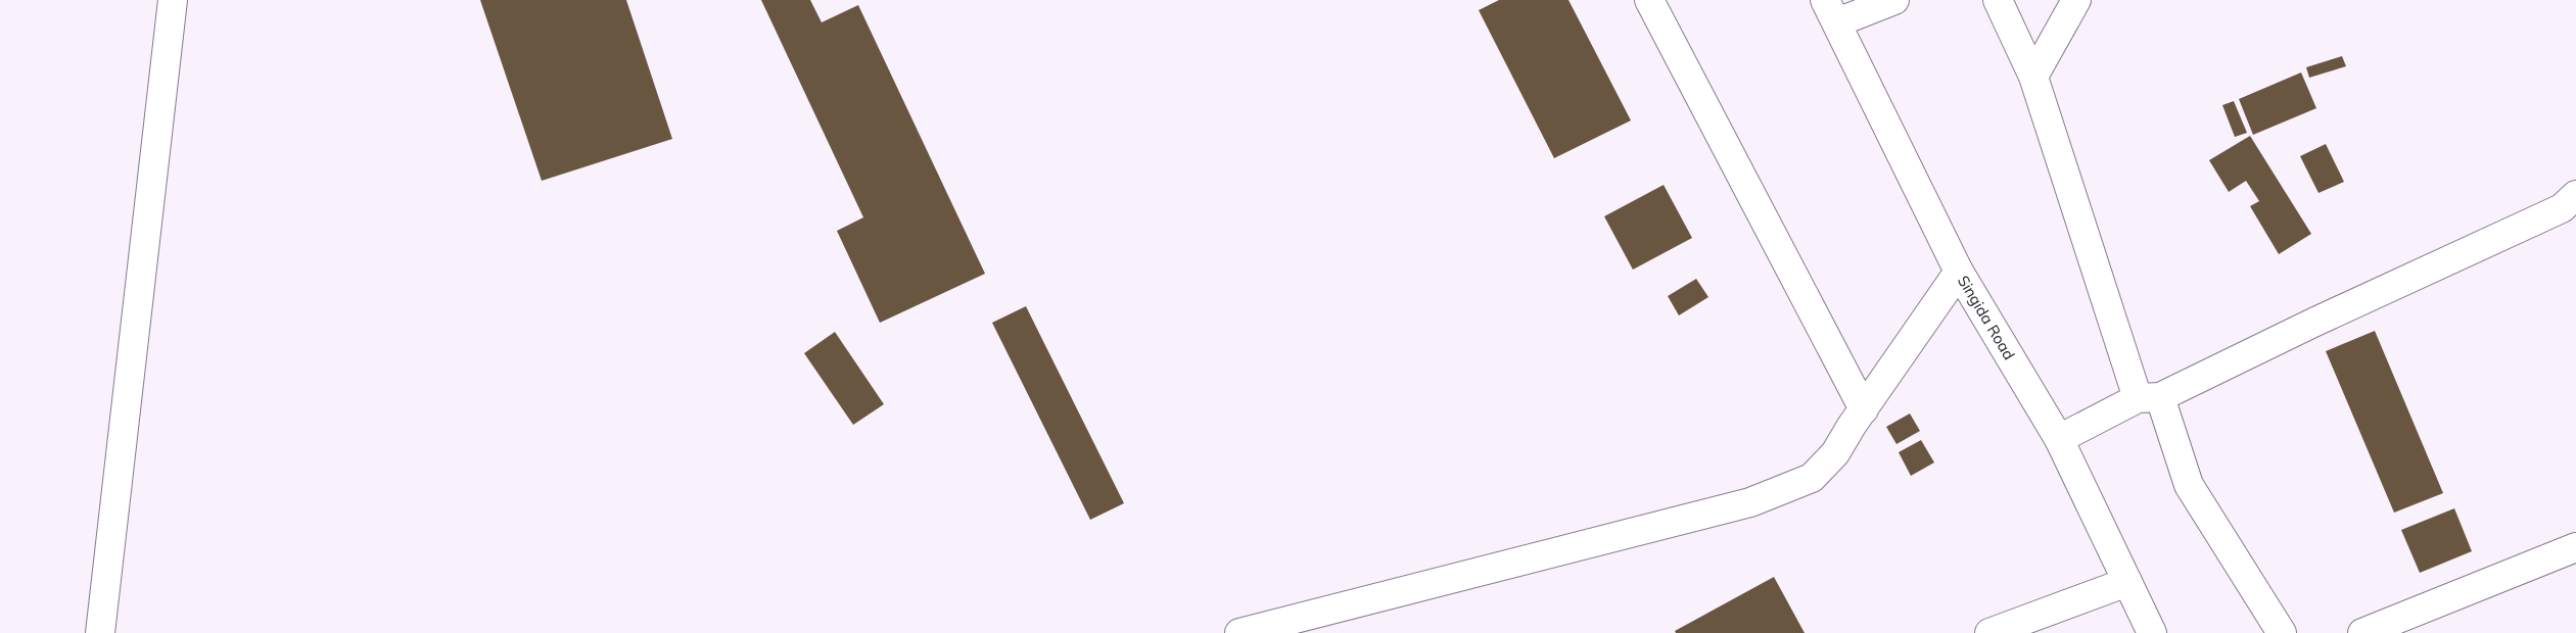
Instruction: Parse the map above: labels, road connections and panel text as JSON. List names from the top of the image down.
{
  "streets": {
    "main road": ["Singida Road"]
  }
}
